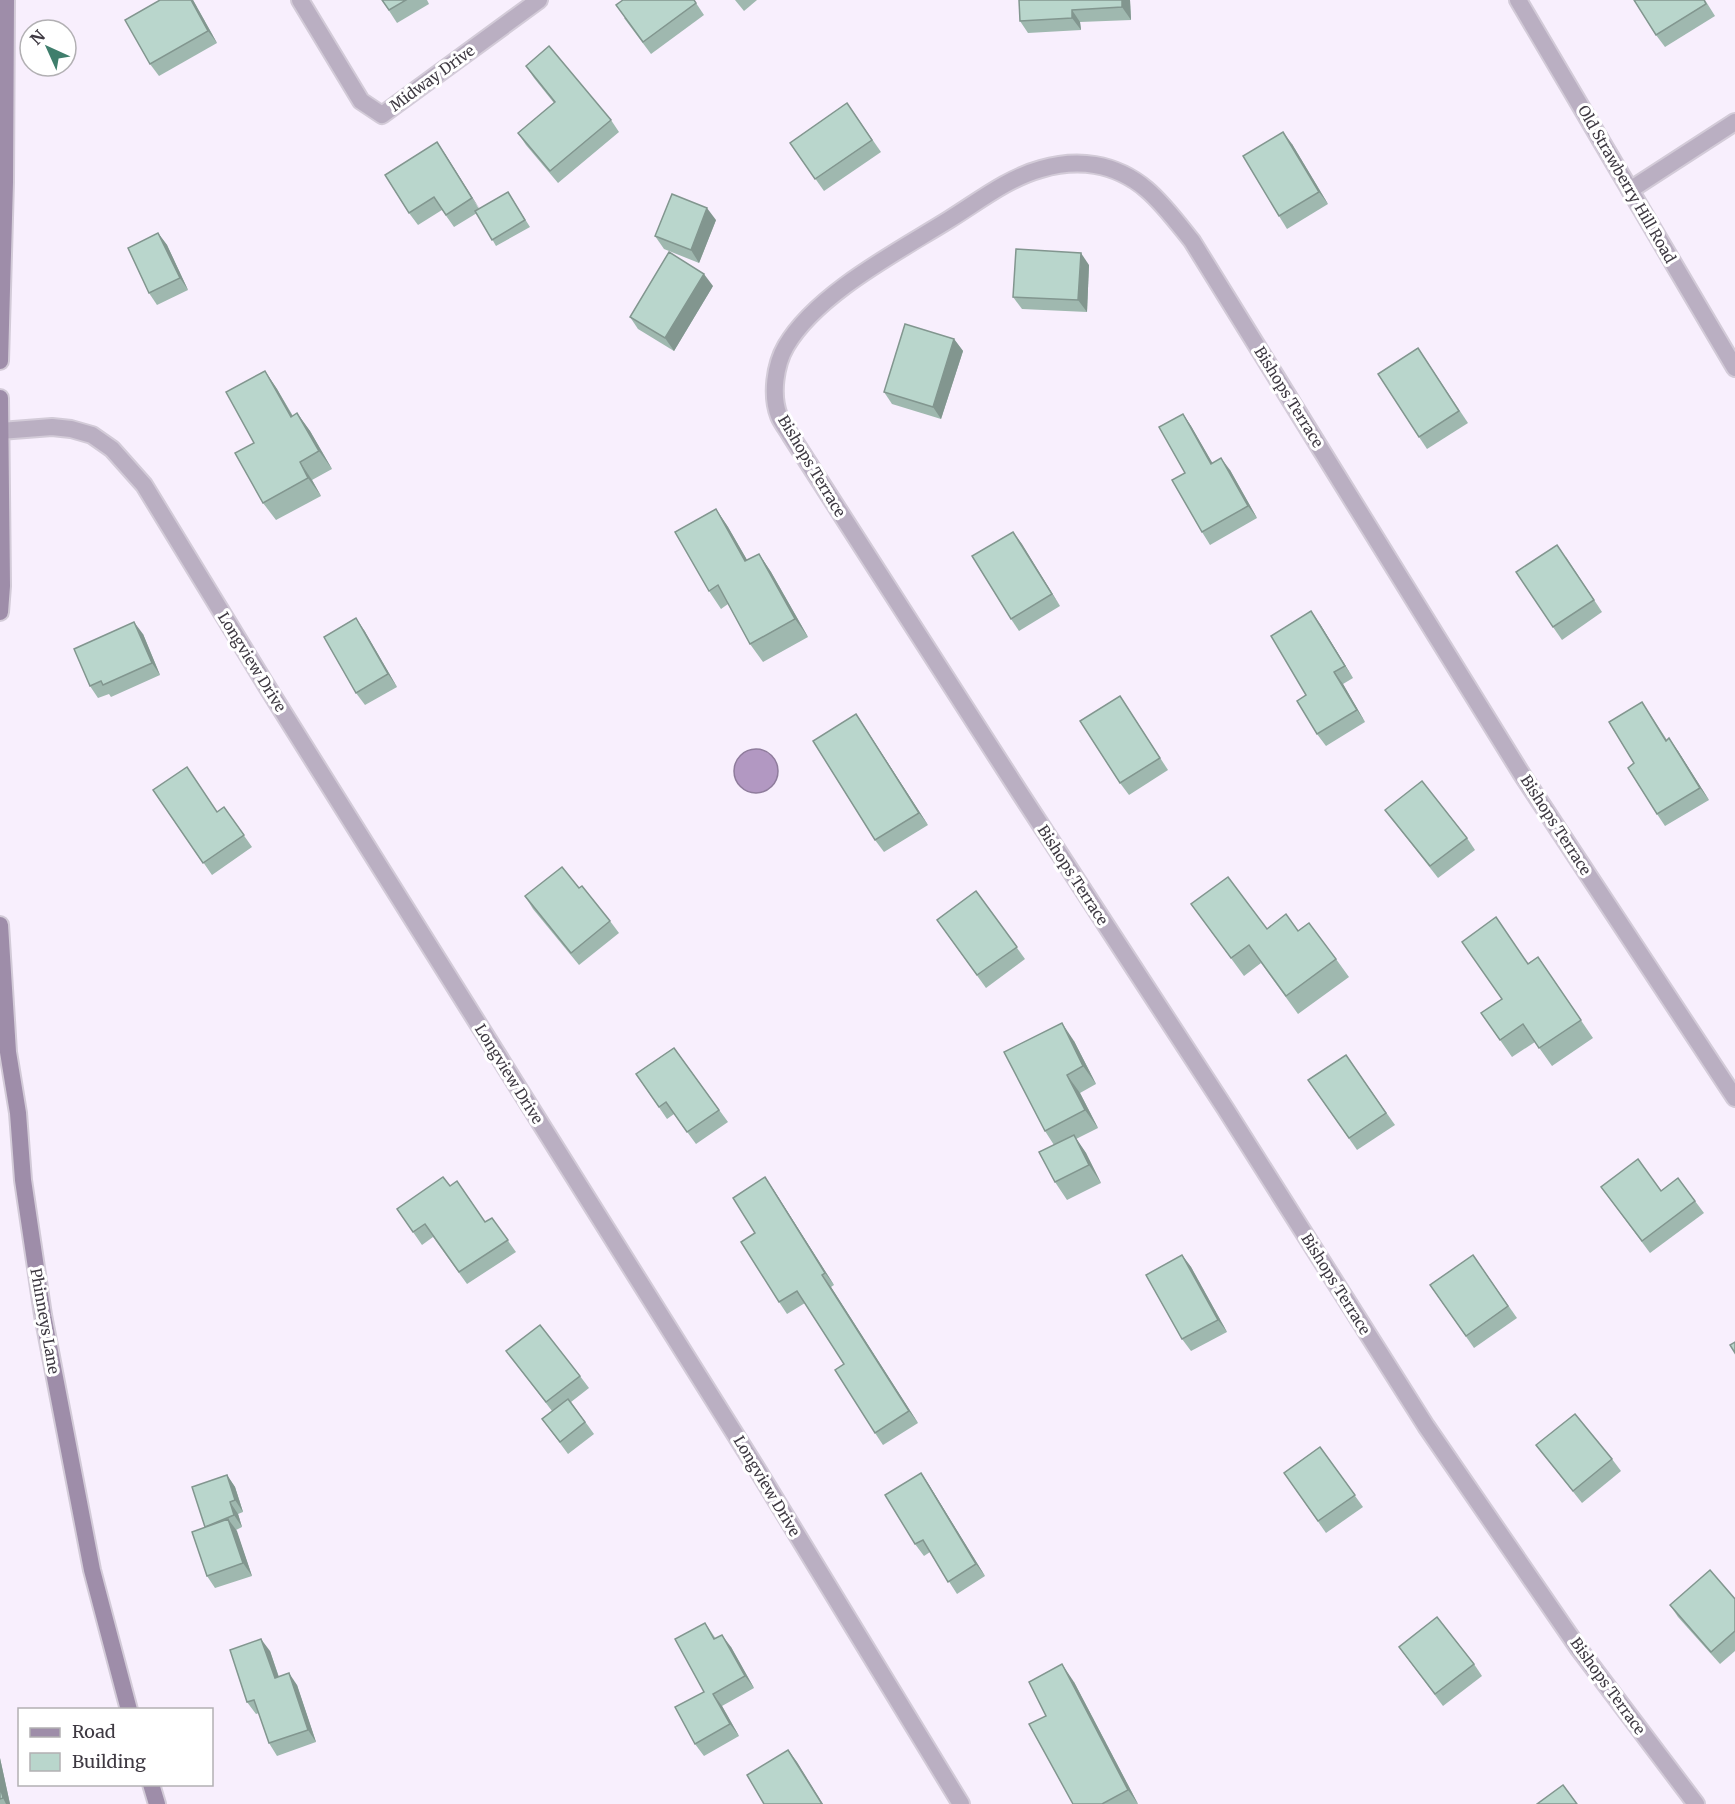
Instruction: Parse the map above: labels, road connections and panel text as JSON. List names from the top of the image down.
{
  "streets": {
    "main road": ["Phinneys Lane"],
    "street": [
      "Midway Drive",
      "Old Strawberry Hill Road",
      "Bishops Terrace",
      "Longview Drive"
    ]
  },
  "legend": ["Road", "Building"],
  "north": "top left"
}
